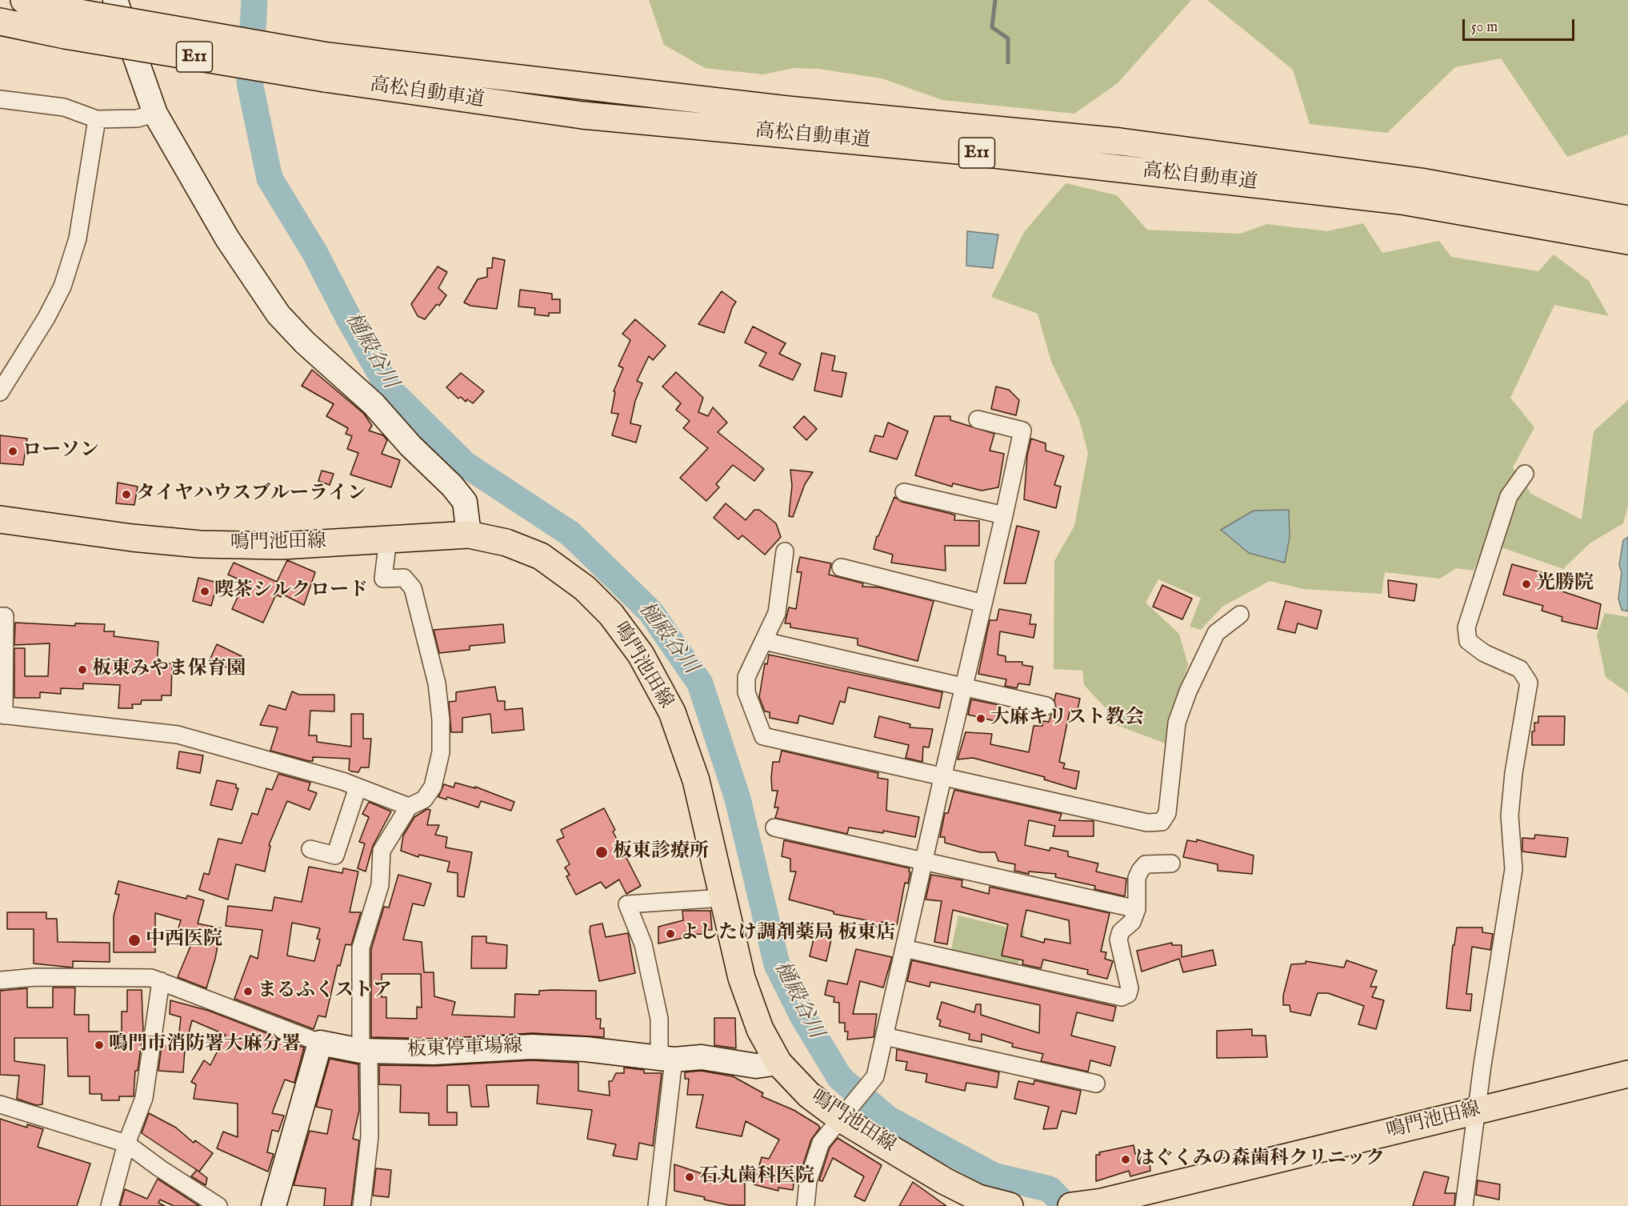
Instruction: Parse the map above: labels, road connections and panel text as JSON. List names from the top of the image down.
{
  "streets": {
    "main road": ["E11", "高松自動車道", "鳴門池田線"],
    "street": ["板東停車場線"]
  },
  "crossings": [
    ["鳴門池田線", "板東停車場線"]
  ],
  "water": ["樋殿谷川"],
  "places": [
    "ローソン",
    "タイヤハウスブルーライン",
    "光勝院",
    "喫茶シルクロード",
    "板東みやま保育園",
    "大麻キリスト教会",
    "板東診療所",
    "よしたけ調剤薬局 板東店",
    "中西医院",
    "まるふくストア",
    "鳴門市消防署大麻分署",
    "はぐくみの森歯科クリニック",
    "石丸歯科医院"
  ],
  "scale_bar": "50 m"
}
